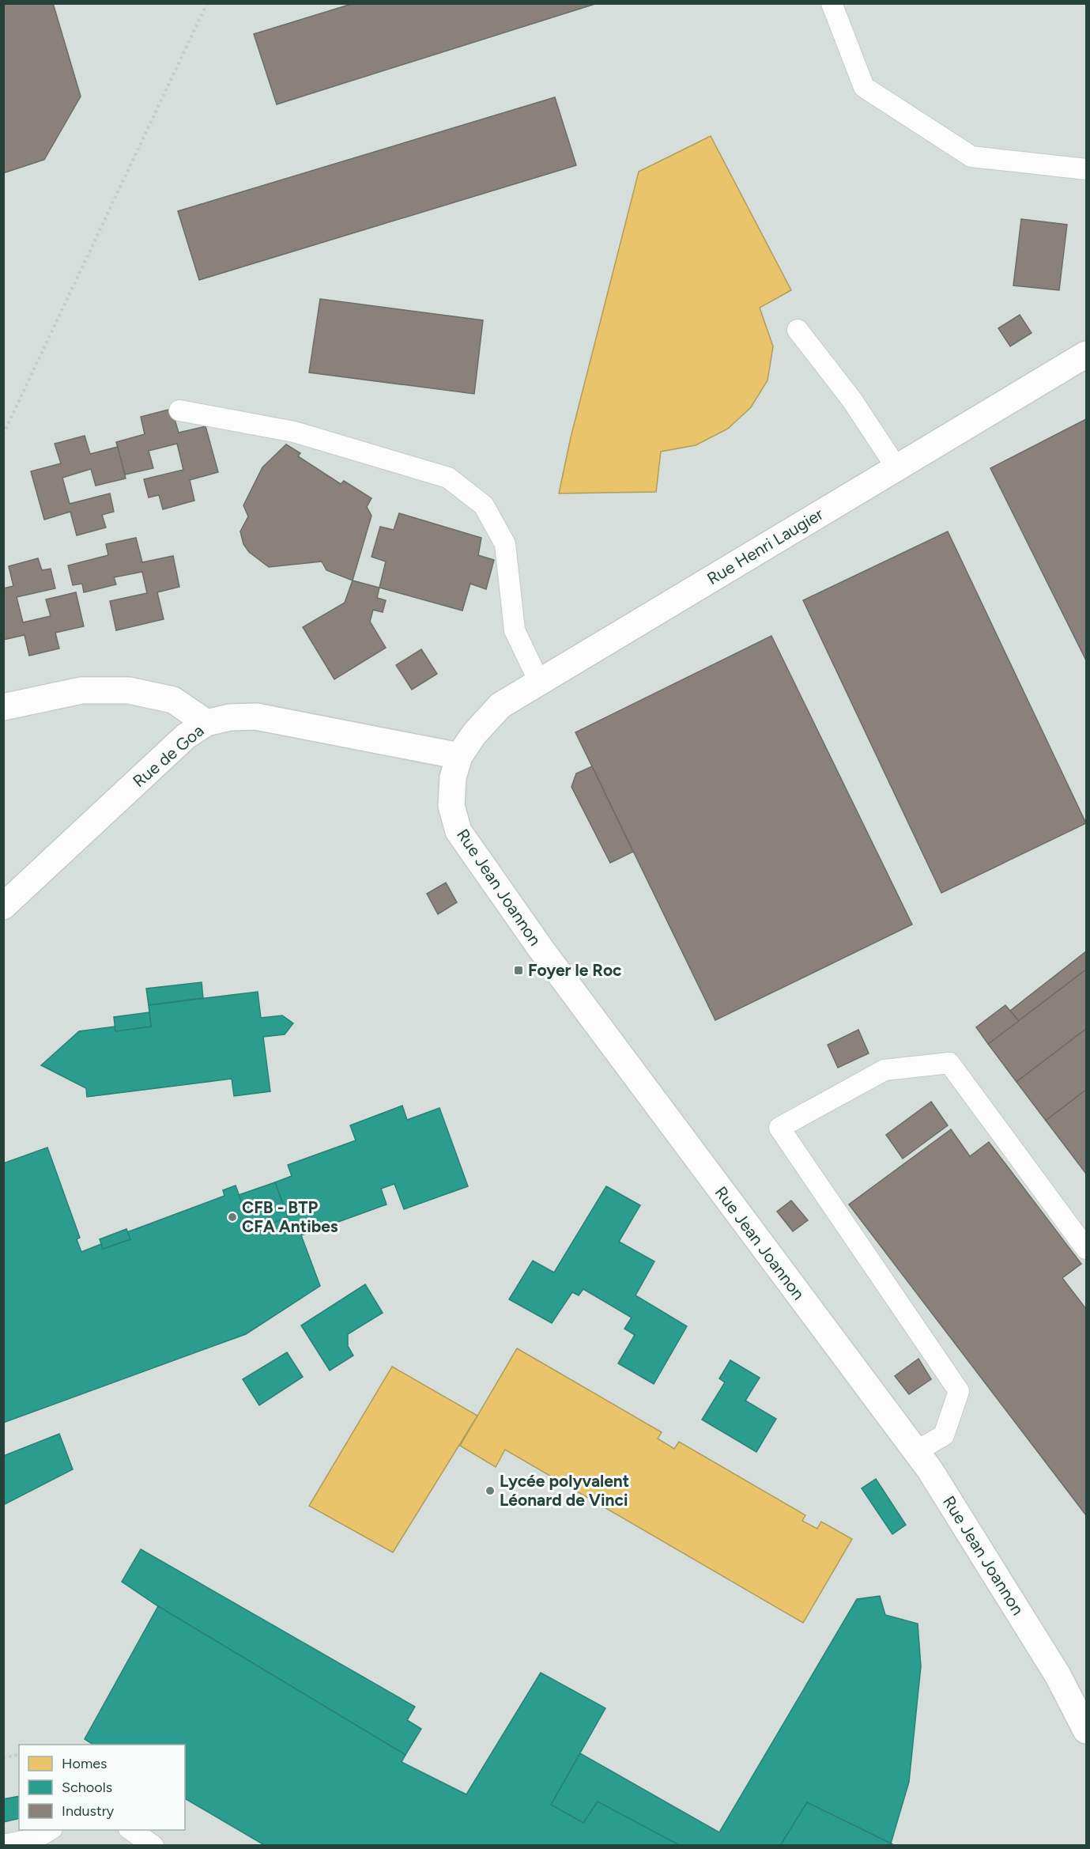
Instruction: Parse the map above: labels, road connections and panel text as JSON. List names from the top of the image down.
{
  "streets": {
    "street": ["Rue Henri Laugier", "Rue de Goa", "Rue Jean Joannon"]
  },
  "crossings": [
    ["Rue Henri Laugier", "Rue de Goa"],
    ["Rue Henri Laugier", "Rue Jean Joannon"],
    ["Rue de Goa", "Rue Jean Joannon"]
  ],
  "places": {
    "transit": ["Foyer le Roc"],
    "other": ["CFB - BTP CFA Antibes", "Lycée polyvalent Léonard de Vinci"]
  },
  "legend": ["Homes", "Schools", "Industry"]
}
